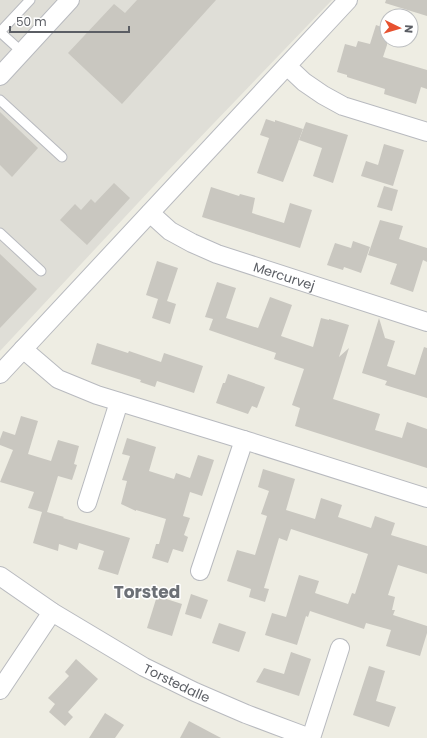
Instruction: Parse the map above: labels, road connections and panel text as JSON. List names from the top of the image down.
{
  "streets": {
    "street": ["Mercurvej", "Torstedalle"]
  },
  "districts": ["Torsted"],
  "scale_bar": "50 m",
  "north": "right"
}
